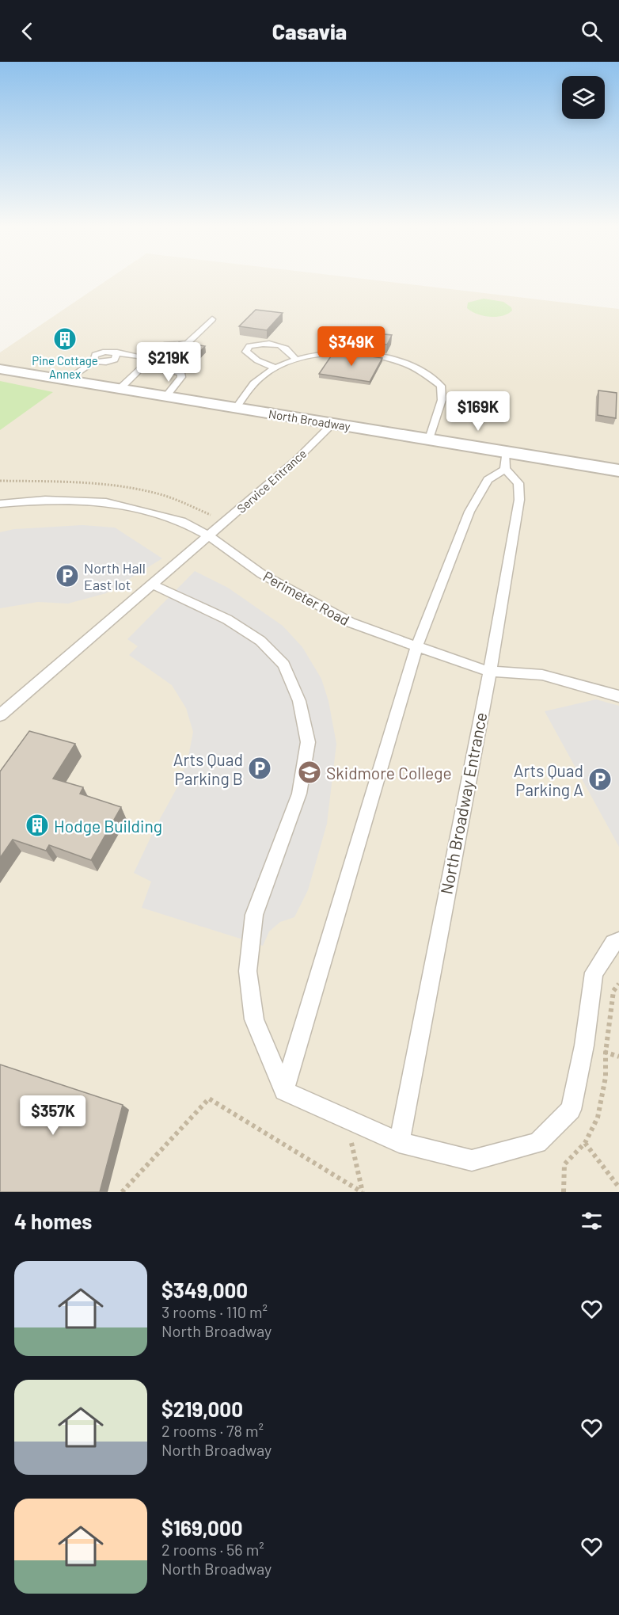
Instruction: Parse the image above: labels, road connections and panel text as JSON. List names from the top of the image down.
{
  "streets": {
    "street": ["North Broadway"],
    "lane": ["Service Entrance", "Perimeter Road", "North Broadway Entrance"]
  },
  "crossings": [
    ["North Broadway", "Service Entrance"],
    ["Service Entrance", "Perimeter Road"],
    ["Perimeter Road", "North Broadway Entrance"]
  ],
  "places": {
    "building": ["Pine Cottage Annex", "Hodge Building"],
    "parking": ["North Hall East lot", "Arts Quad Parking B", "Arts Quad Parking A"],
    "school or university": ["Skidmore College"]
  },
  "page": {
    "header": "Casavia",
    "price": [
      "$349K",
      "$219K",
      "$169K",
      "$357K"
    ],
    "heading": "4 homes",
    "list": [
      {
        "name": "$349,000",
        "note": "3 rooms · 110 m² · North Broadway"
      },
      {
        "name": "$219,000",
        "note": "2 rooms · 78 m² · North Broadway"
      },
      {
        "name": "$169,000",
        "note": "2 rooms · 56 m² · North Broadway"
      }
    ]
  }
}
